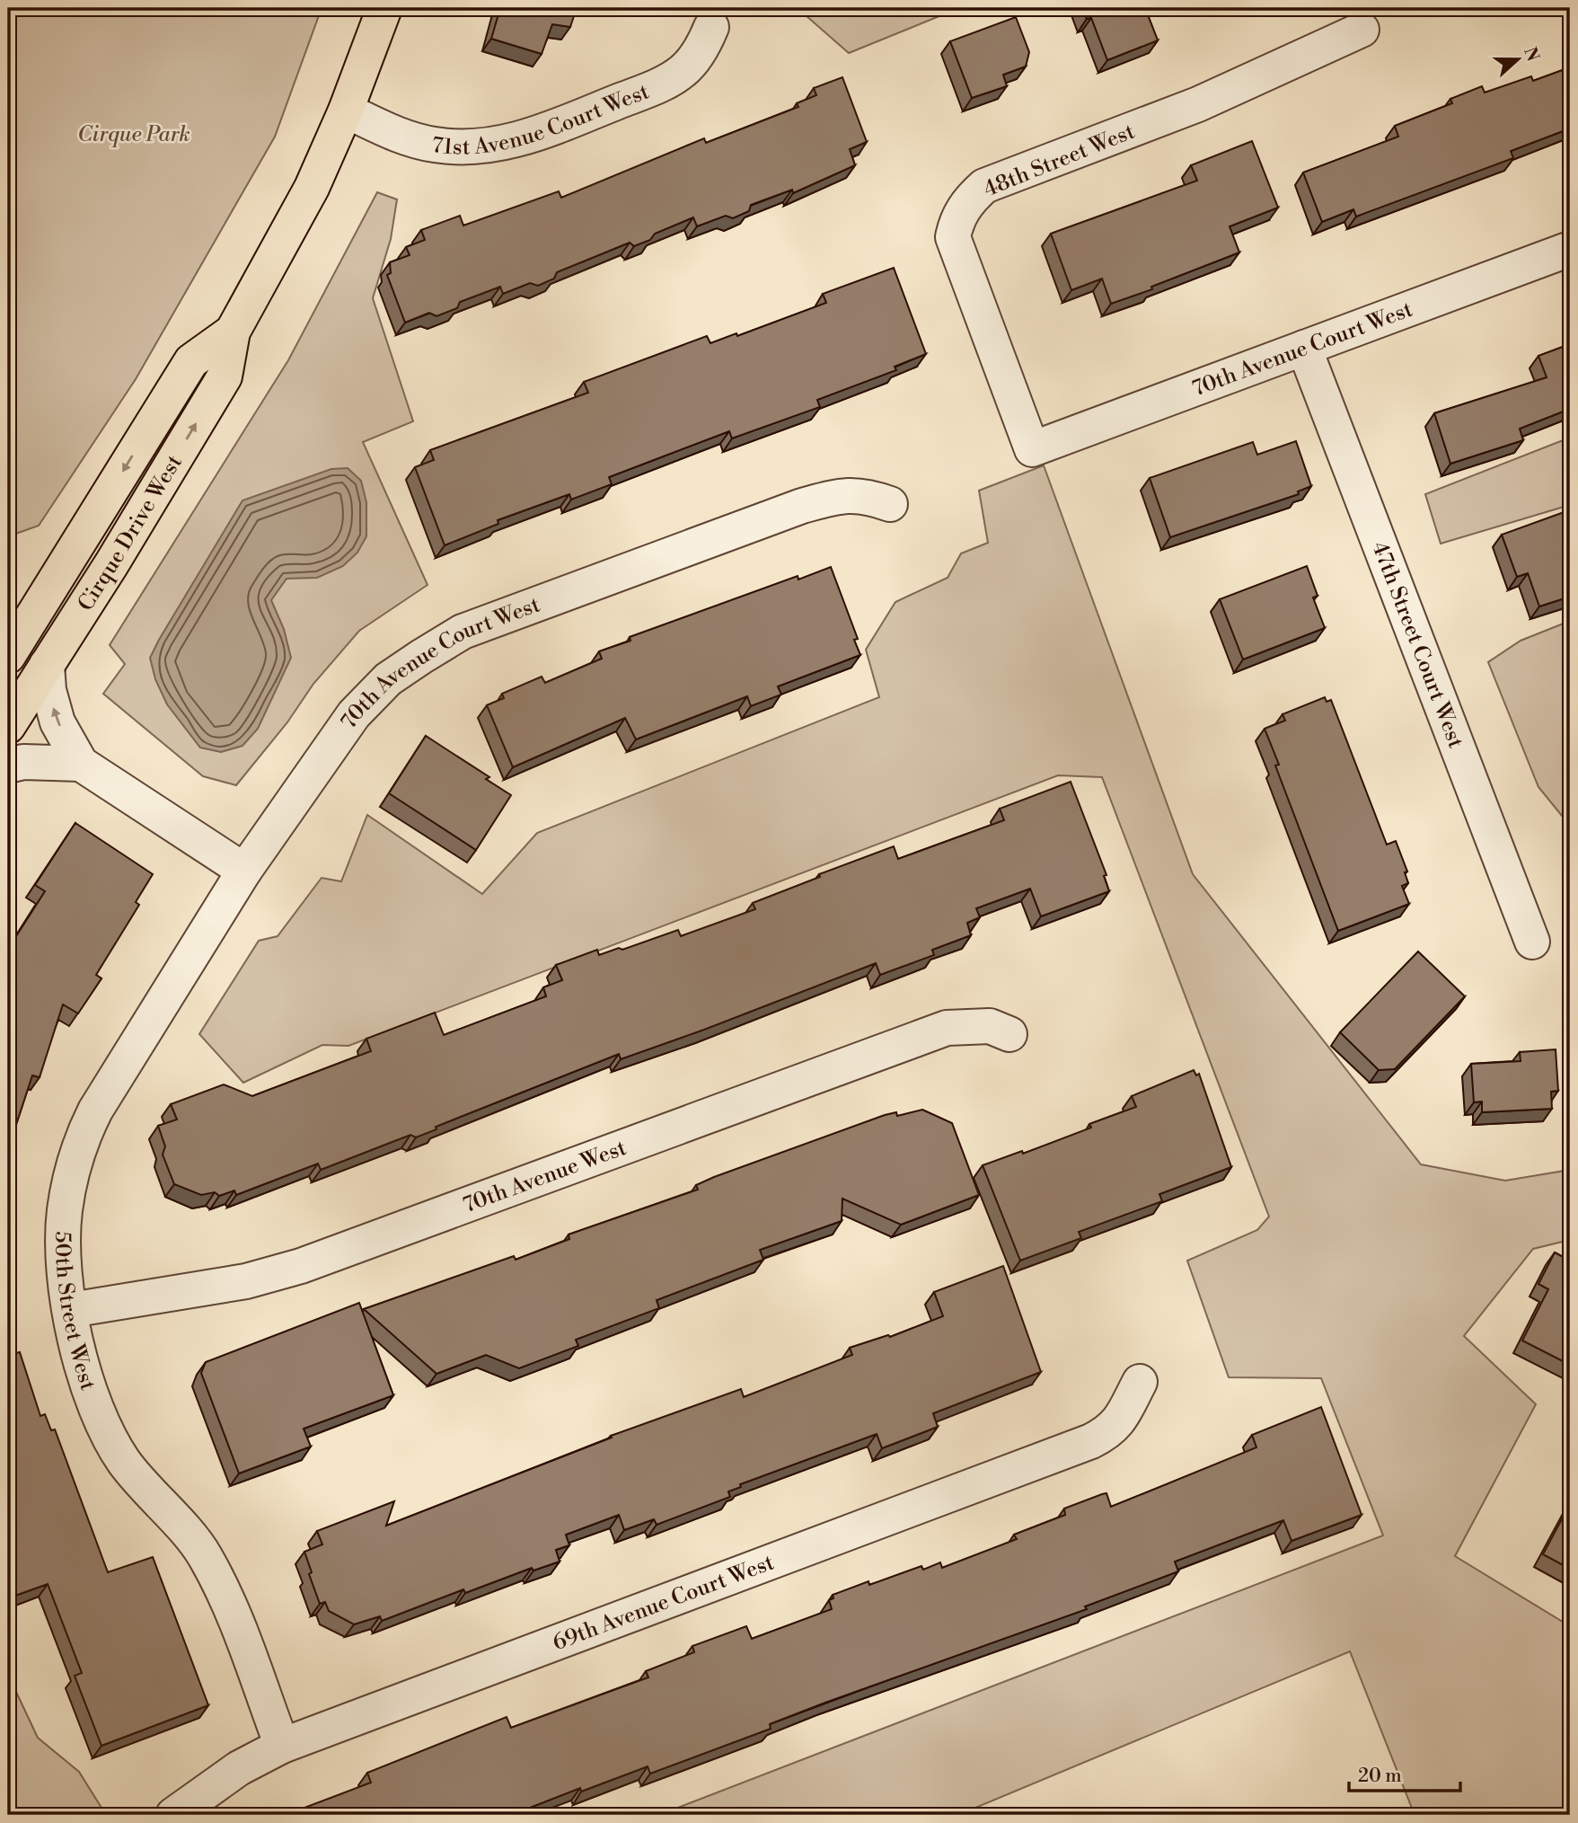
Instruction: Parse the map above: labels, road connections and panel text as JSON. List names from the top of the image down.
{
  "streets": {
    "main road": ["Cirque Drive West"],
    "street": [
      "71st Avenue Court West",
      "48th Street West",
      "70th Avenue Court West",
      "47th Street Court West",
      "70th Avenue West",
      "50th Street West",
      "69th Avenue Court West"
    ]
  },
  "crossings": [
    ["71st Avenue Court West", "Cirque Drive West"],
    ["48th Street West", "70th Avenue Court West"],
    ["70th Avenue Court West", "47th Street Court West"],
    ["70th Avenue Court West", "50th Street West"],
    ["70th Avenue West", "50th Street West"],
    ["50th Street West", "69th Avenue Court West"]
  ],
  "parks": ["Cirque Park"],
  "scale_bar": "20 m",
  "north": "right"
}
